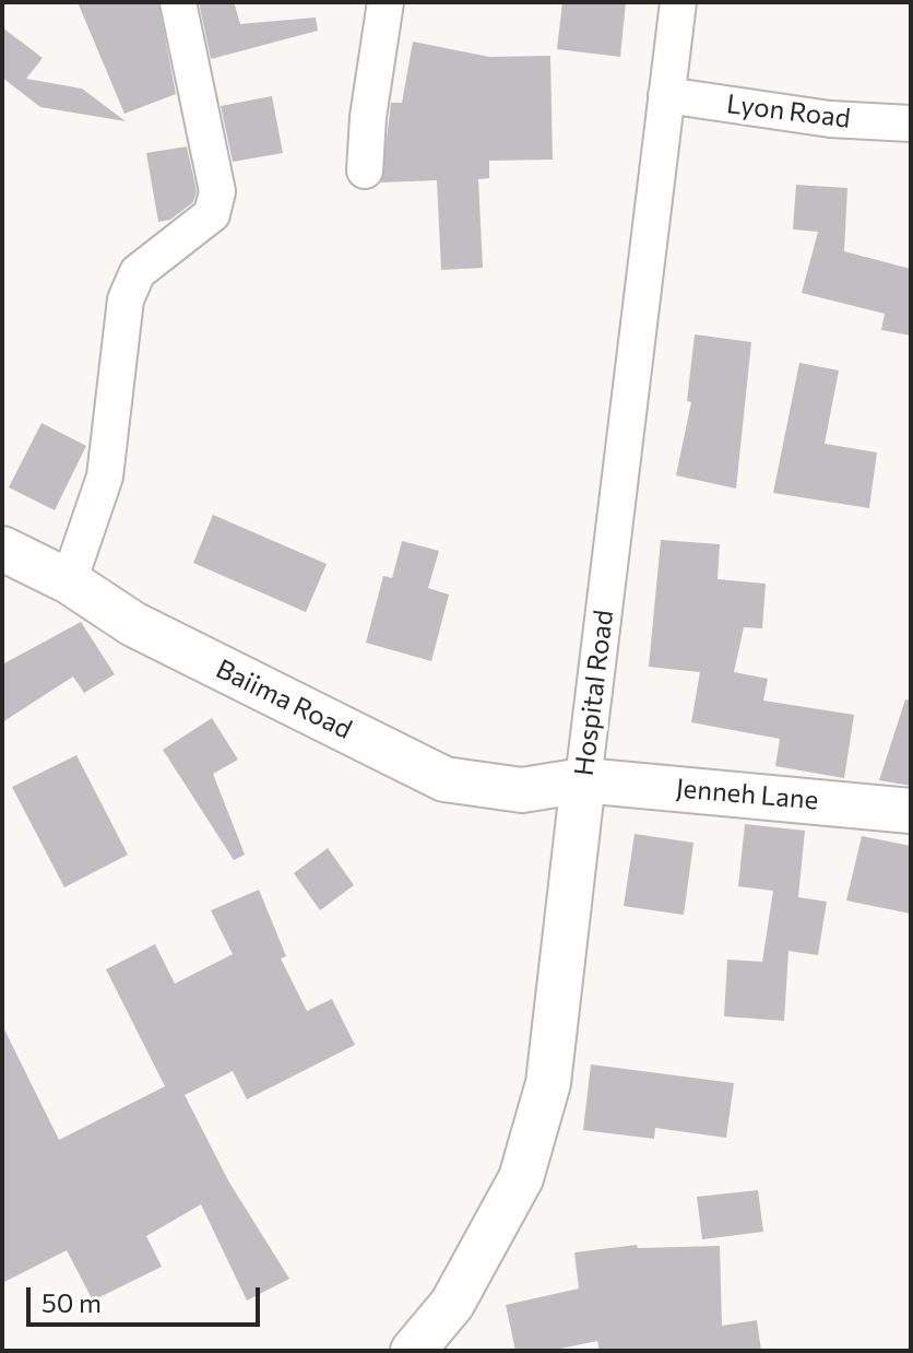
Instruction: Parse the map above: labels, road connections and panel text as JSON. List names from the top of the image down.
{
  "streets": {
    "street": [
      "Lyon Road",
      "Hospital Road",
      "Baiima Road",
      "Jenneh Lane"
    ]
  },
  "crossings": [
    ["Lyon Road", "Hospital Road"],
    ["Hospital Road", "Baiima Road"],
    ["Hospital Road", "Jenneh Lane"],
    ["Baiima Road", "Jenneh Lane"]
  ],
  "scale_bar": "50 m"
}
